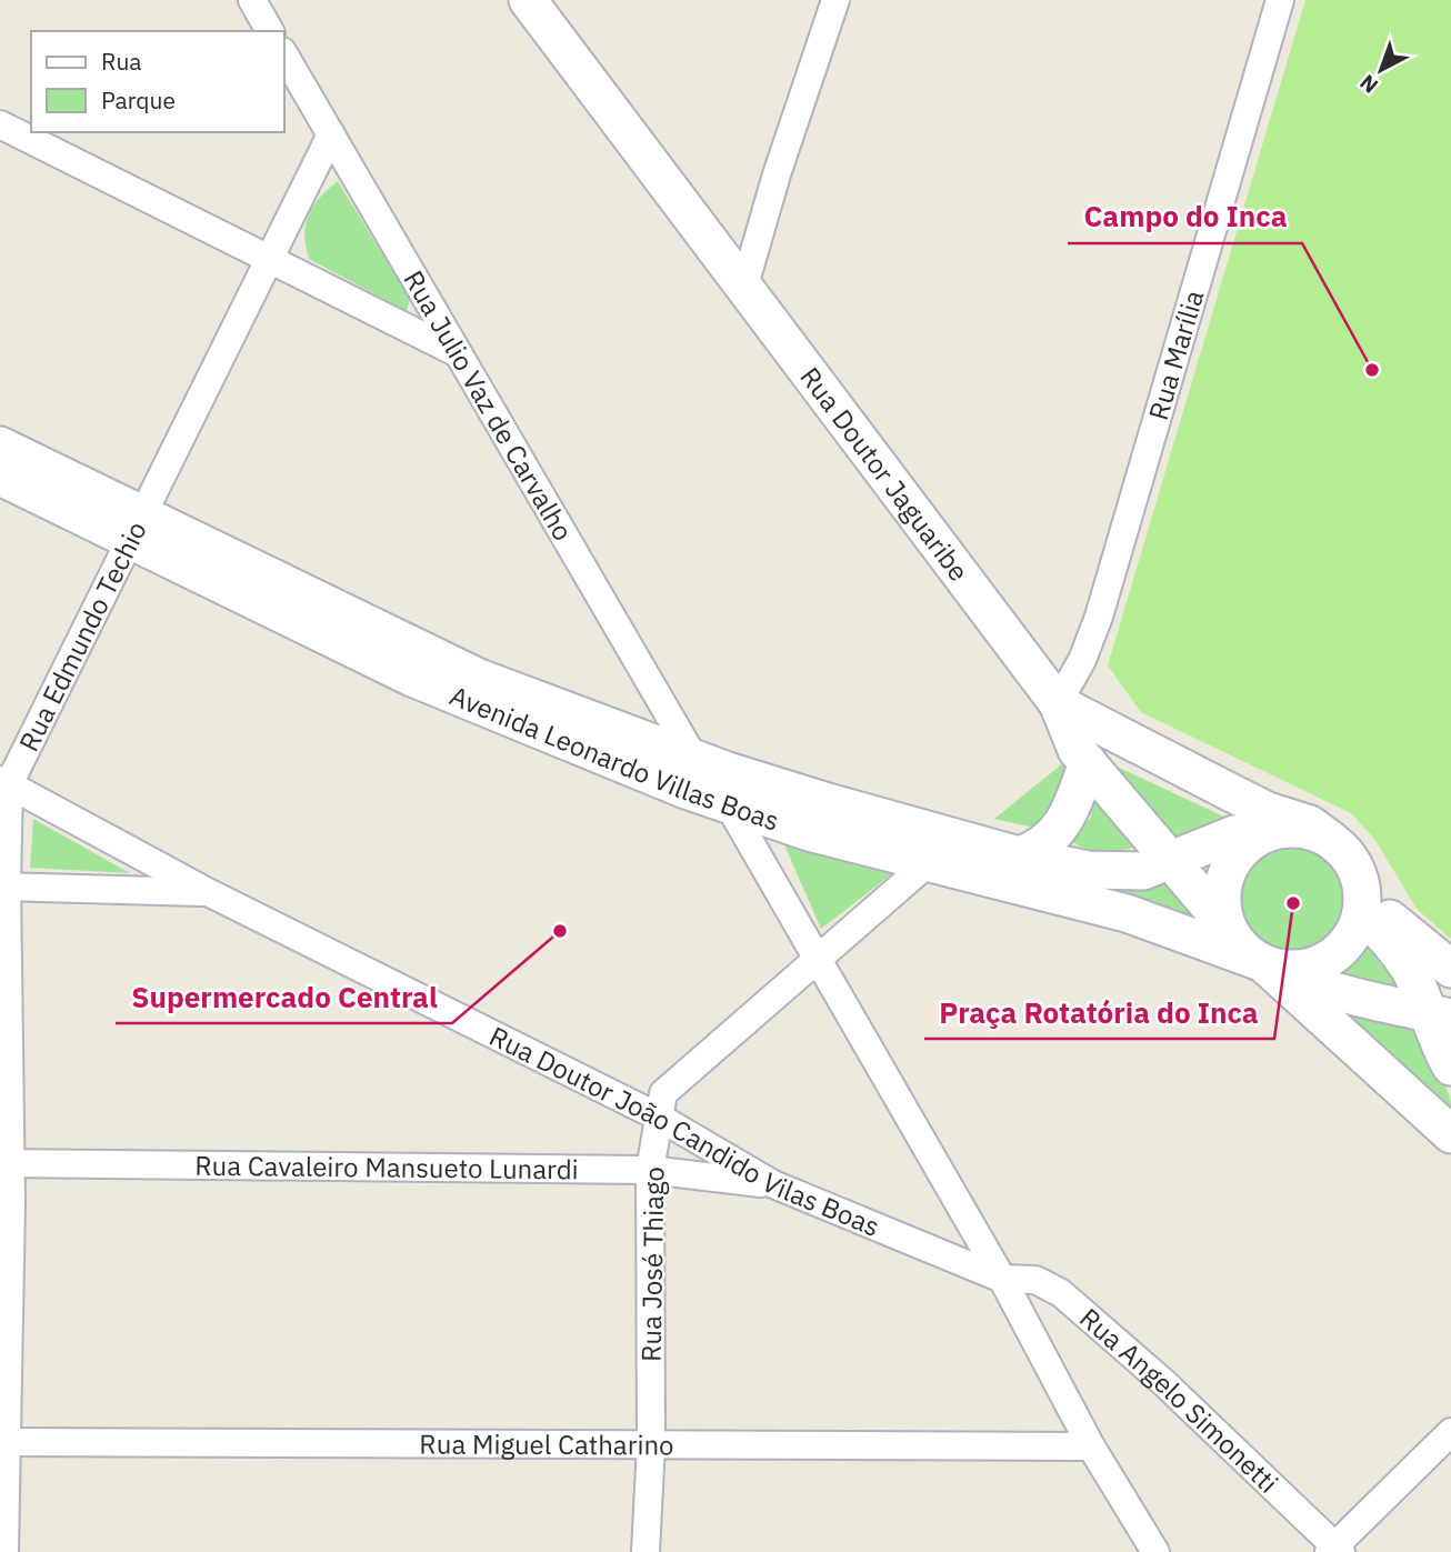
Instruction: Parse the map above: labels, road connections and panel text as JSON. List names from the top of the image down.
{
  "streets": {
    "main road": ["Rua Doutor Jaguaribe", "Avenida Leonardo Villas Boas"],
    "street": [
      "Rua Marília",
      "Rua Julio Vaz de Carvalho",
      "Rua Edmundo Techio",
      "Rua Doutor João Candido Vilas Boas",
      "Rua Cavaleiro Mansueto Lunardi",
      "Rua José Thiago",
      "Rua Angelo Simonetti",
      "Rua Miguel Catharino"
    ]
  },
  "crossings": [
    ["Rua Marília", "Rua Doutor Jaguaribe"],
    ["Rua Julio Vaz de Carvalho", "Rua Edmundo Techio"],
    ["Rua Julio Vaz de Carvalho", "Avenida Leonardo Villas Boas"],
    ["Rua Doutor Jaguaribe", "Avenida Leonardo Villas Boas"],
    ["Rua Edmundo Techio", "Avenida Leonardo Villas Boas"],
    ["Rua Edmundo Techio", "Rua Doutor João Candido Vilas Boas"],
    ["Rua Edmundo Techio", "Rua Cavaleiro Mansueto Lunardi"],
    ["Rua Edmundo Techio", "Rua Miguel Catharino"],
    ["Avenida Leonardo Villas Boas", "Rua José Thiago"],
    ["Rua Doutor João Candido Vilas Boas", "Rua Cavaleiro Mansueto Lunardi"],
    ["Rua Doutor João Candido Vilas Boas", "Rua José Thiago"],
    ["Rua Doutor João Candido Vilas Boas", "Rua Angelo Simonetti"],
    ["Rua Cavaleiro Mansueto Lunardi", "Rua José Thiago"],
    ["Rua José Thiago", "Rua Miguel Catharino"]
  ],
  "places": ["Campo do Inca", "Praça Rotatória do Inca", "Supermercado Central"],
  "legend": ["Rua", "Parque"],
  "north": "bottom left"
}
